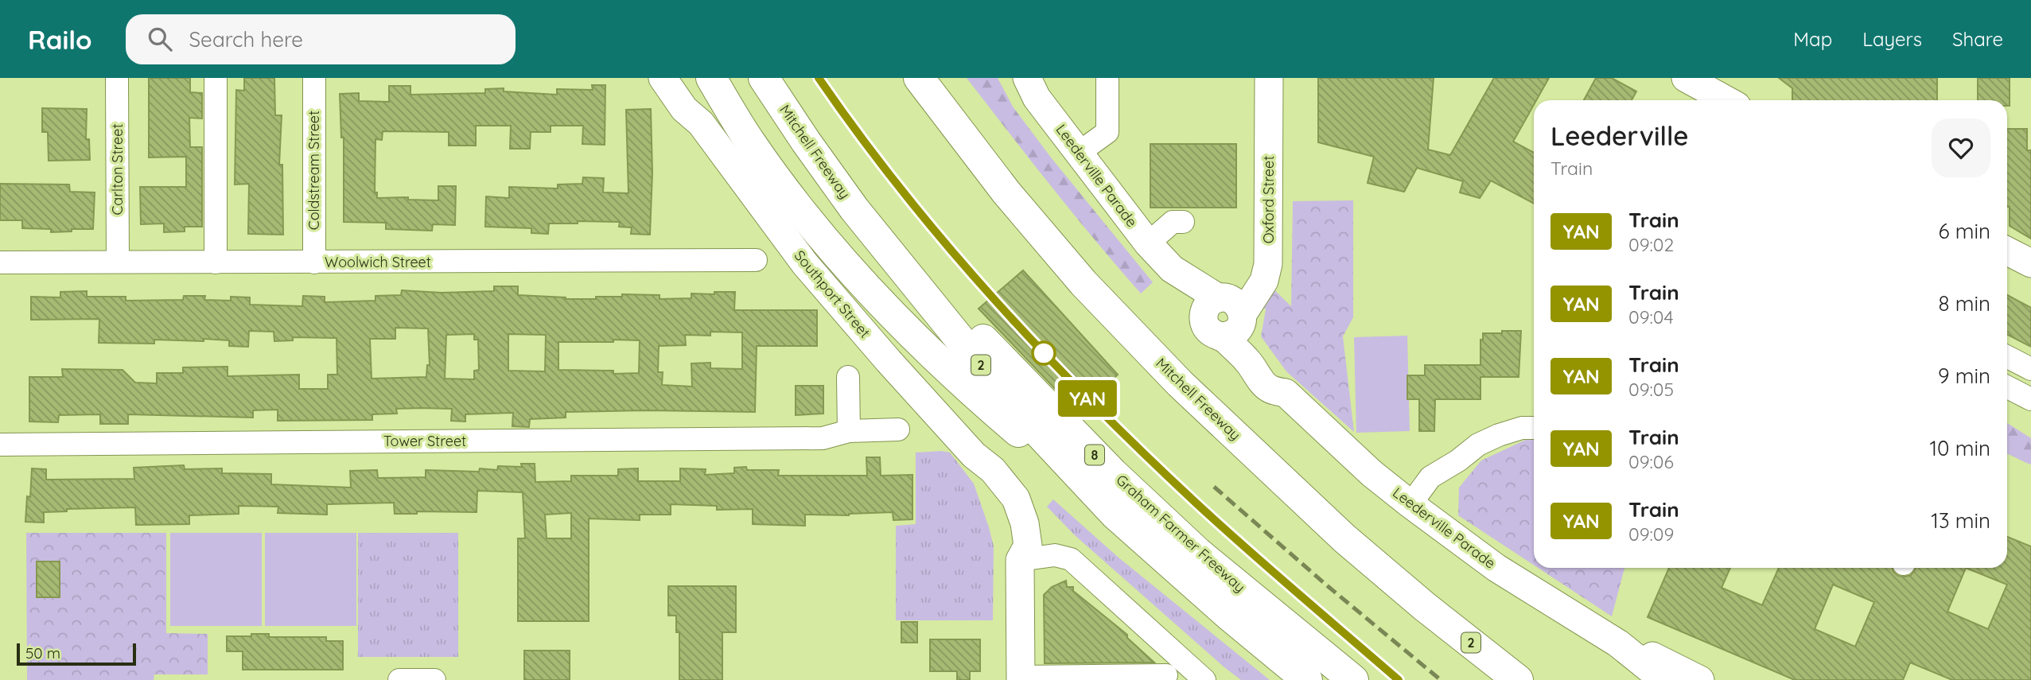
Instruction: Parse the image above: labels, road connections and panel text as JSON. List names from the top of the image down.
{
  "streets": {
    "highway": [
      "Mitchell Freeway",
      "2",
      "8",
      "Graham Farmer Freeway"
    ],
    "main road": ["Leederville Parade", "Oxford Street", "Southport Street"],
    "street": [
      "Carlton Street",
      "Coldstream Street",
      "Woolwich Street",
      "Tower Street"
    ]
  },
  "crossings": [
    ["Mitchell Freeway", "Graham Farmer Freeway"],
    ["Carlton Street", "Woolwich Street"],
    ["Coldstream Street", "Woolwich Street"],
    ["Leederville Parade", "Oxford Street"]
  ],
  "scale_bar": "50 m",
  "page": {
    "header": "Railo",
    "search": "Search here",
    "nav": ["Map", "Layers", "Share"],
    "on_map": "YAN",
    "heading": ["Leederville", "Train"],
    "list": [
      {
        "mark": "YAN",
        "name": "Train",
        "note": "09:02",
        "value": "6 min"
      },
      {
        "mark": "YAN",
        "name": "Train",
        "note": "09:04",
        "value": "8 min"
      },
      {
        "mark": "YAN",
        "name": "Train",
        "note": "09:05",
        "value": "9 min"
      },
      {
        "mark": "YAN",
        "name": "Train",
        "note": "09:06",
        "value": "10 min"
      },
      {
        "mark": "YAN",
        "name": "Train",
        "note": "09:09",
        "value": "13 min"
      }
    ],
    "scale": "50 m"
  }
}
